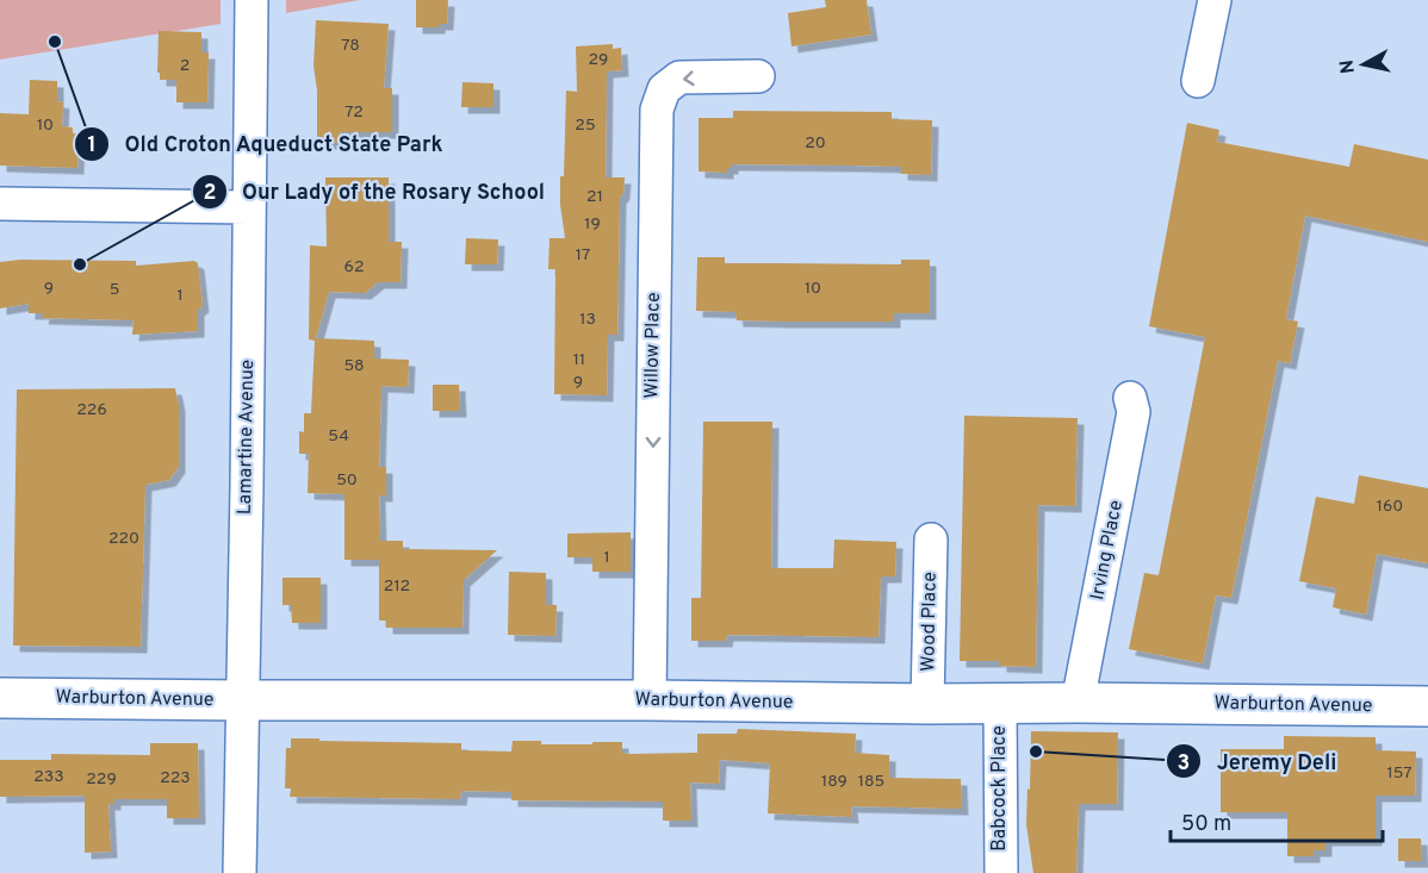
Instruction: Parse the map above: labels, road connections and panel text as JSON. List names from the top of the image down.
{
  "streets": {
    "street": [
      "Willow Place",
      "Lamartine Avenue",
      "Irving Place",
      "Wood Place",
      "Warburton Avenue",
      "Babcock Place"
    ]
  },
  "crossings": [
    ["Willow Place", "Warburton Avenue"],
    ["Lamartine Avenue", "Warburton Avenue"],
    ["Irving Place", "Warburton Avenue"],
    ["Wood Place", "Warburton Avenue"],
    ["Warburton Avenue", "Babcock Place"]
  ],
  "one_way": ["Willow Place"],
  "places": ["Old Croton Aqueduct State Park", "Our Lady of the Rosary School", "Jeremy Deli"],
  "house_numbers": [
    "78",
    "29",
    "2",
    "72",
    "10",
    "25",
    "20",
    "21",
    "19",
    "17",
    "62",
    "9",
    "10",
    "5",
    "1",
    "13",
    "11",
    "58",
    "9",
    "226",
    "54",
    "50",
    "160",
    "220",
    "1",
    "212",
    "157",
    "233",
    "223",
    "229",
    "189",
    "185"
  ],
  "scale_bar": "50 m",
  "north": "left"
}
